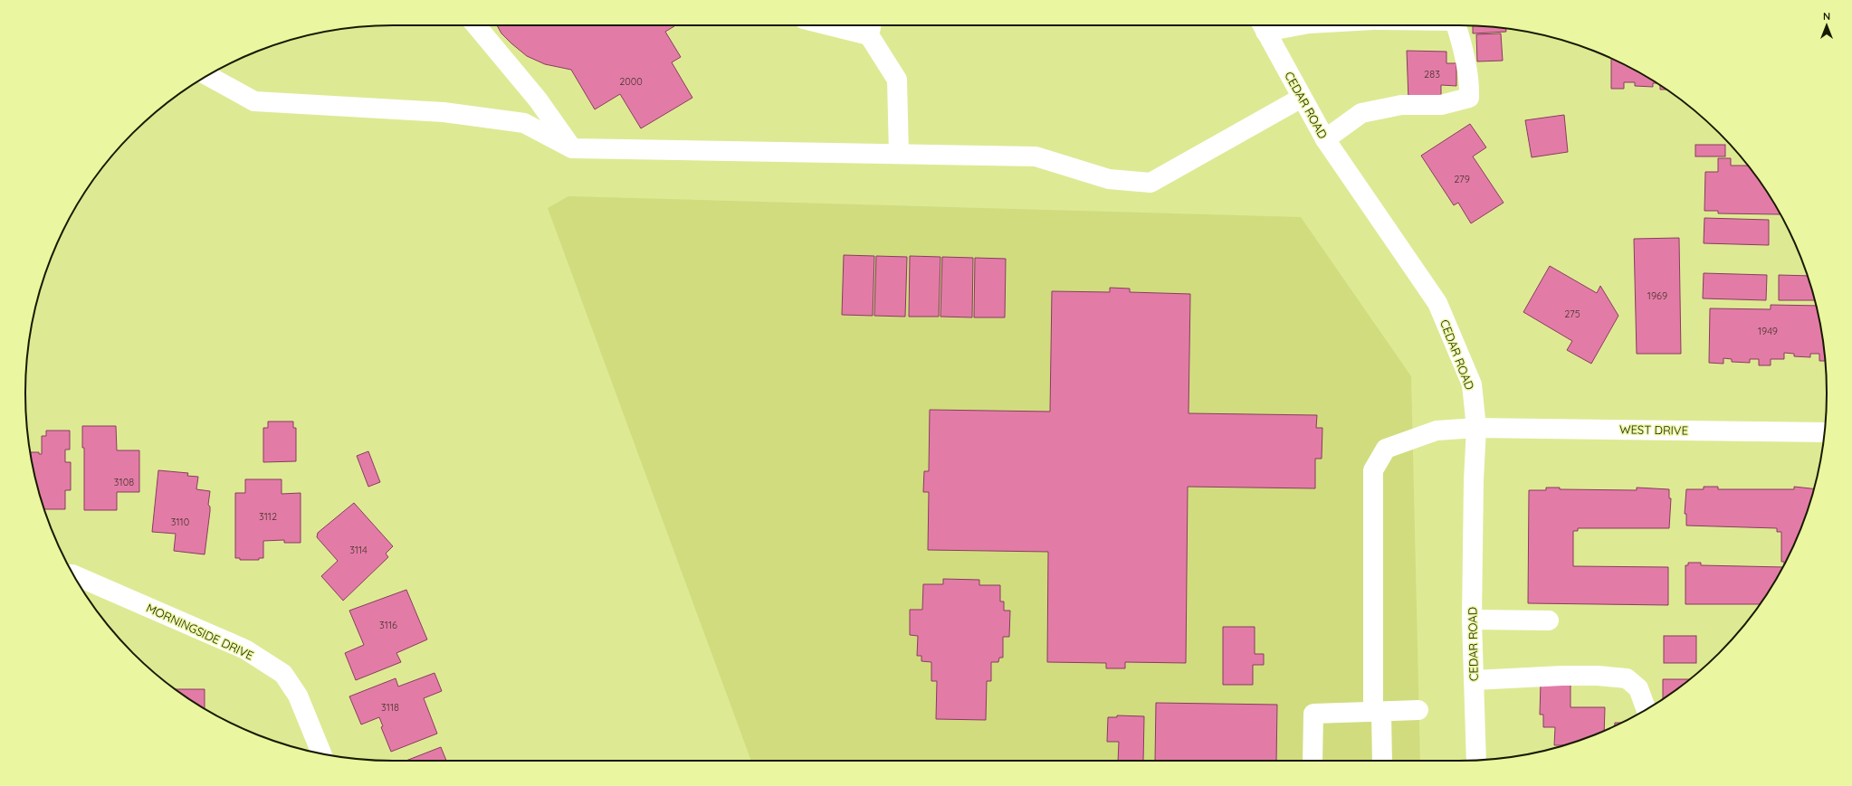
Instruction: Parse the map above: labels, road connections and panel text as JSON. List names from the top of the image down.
{
  "streets": {
    "street": ["CEDAR ROAD", "WEST DRIVE", "MORNINGSIDE DRIVE"]
  },
  "crossings": [
    ["CEDAR ROAD", "WEST DRIVE"]
  ],
  "house_numbers": [
    "283",
    "2000",
    "279",
    "1969",
    "275",
    "1949",
    "3108",
    "3112",
    "3110",
    "3114",
    "3116",
    "3118"
  ],
  "north": "top"
}
